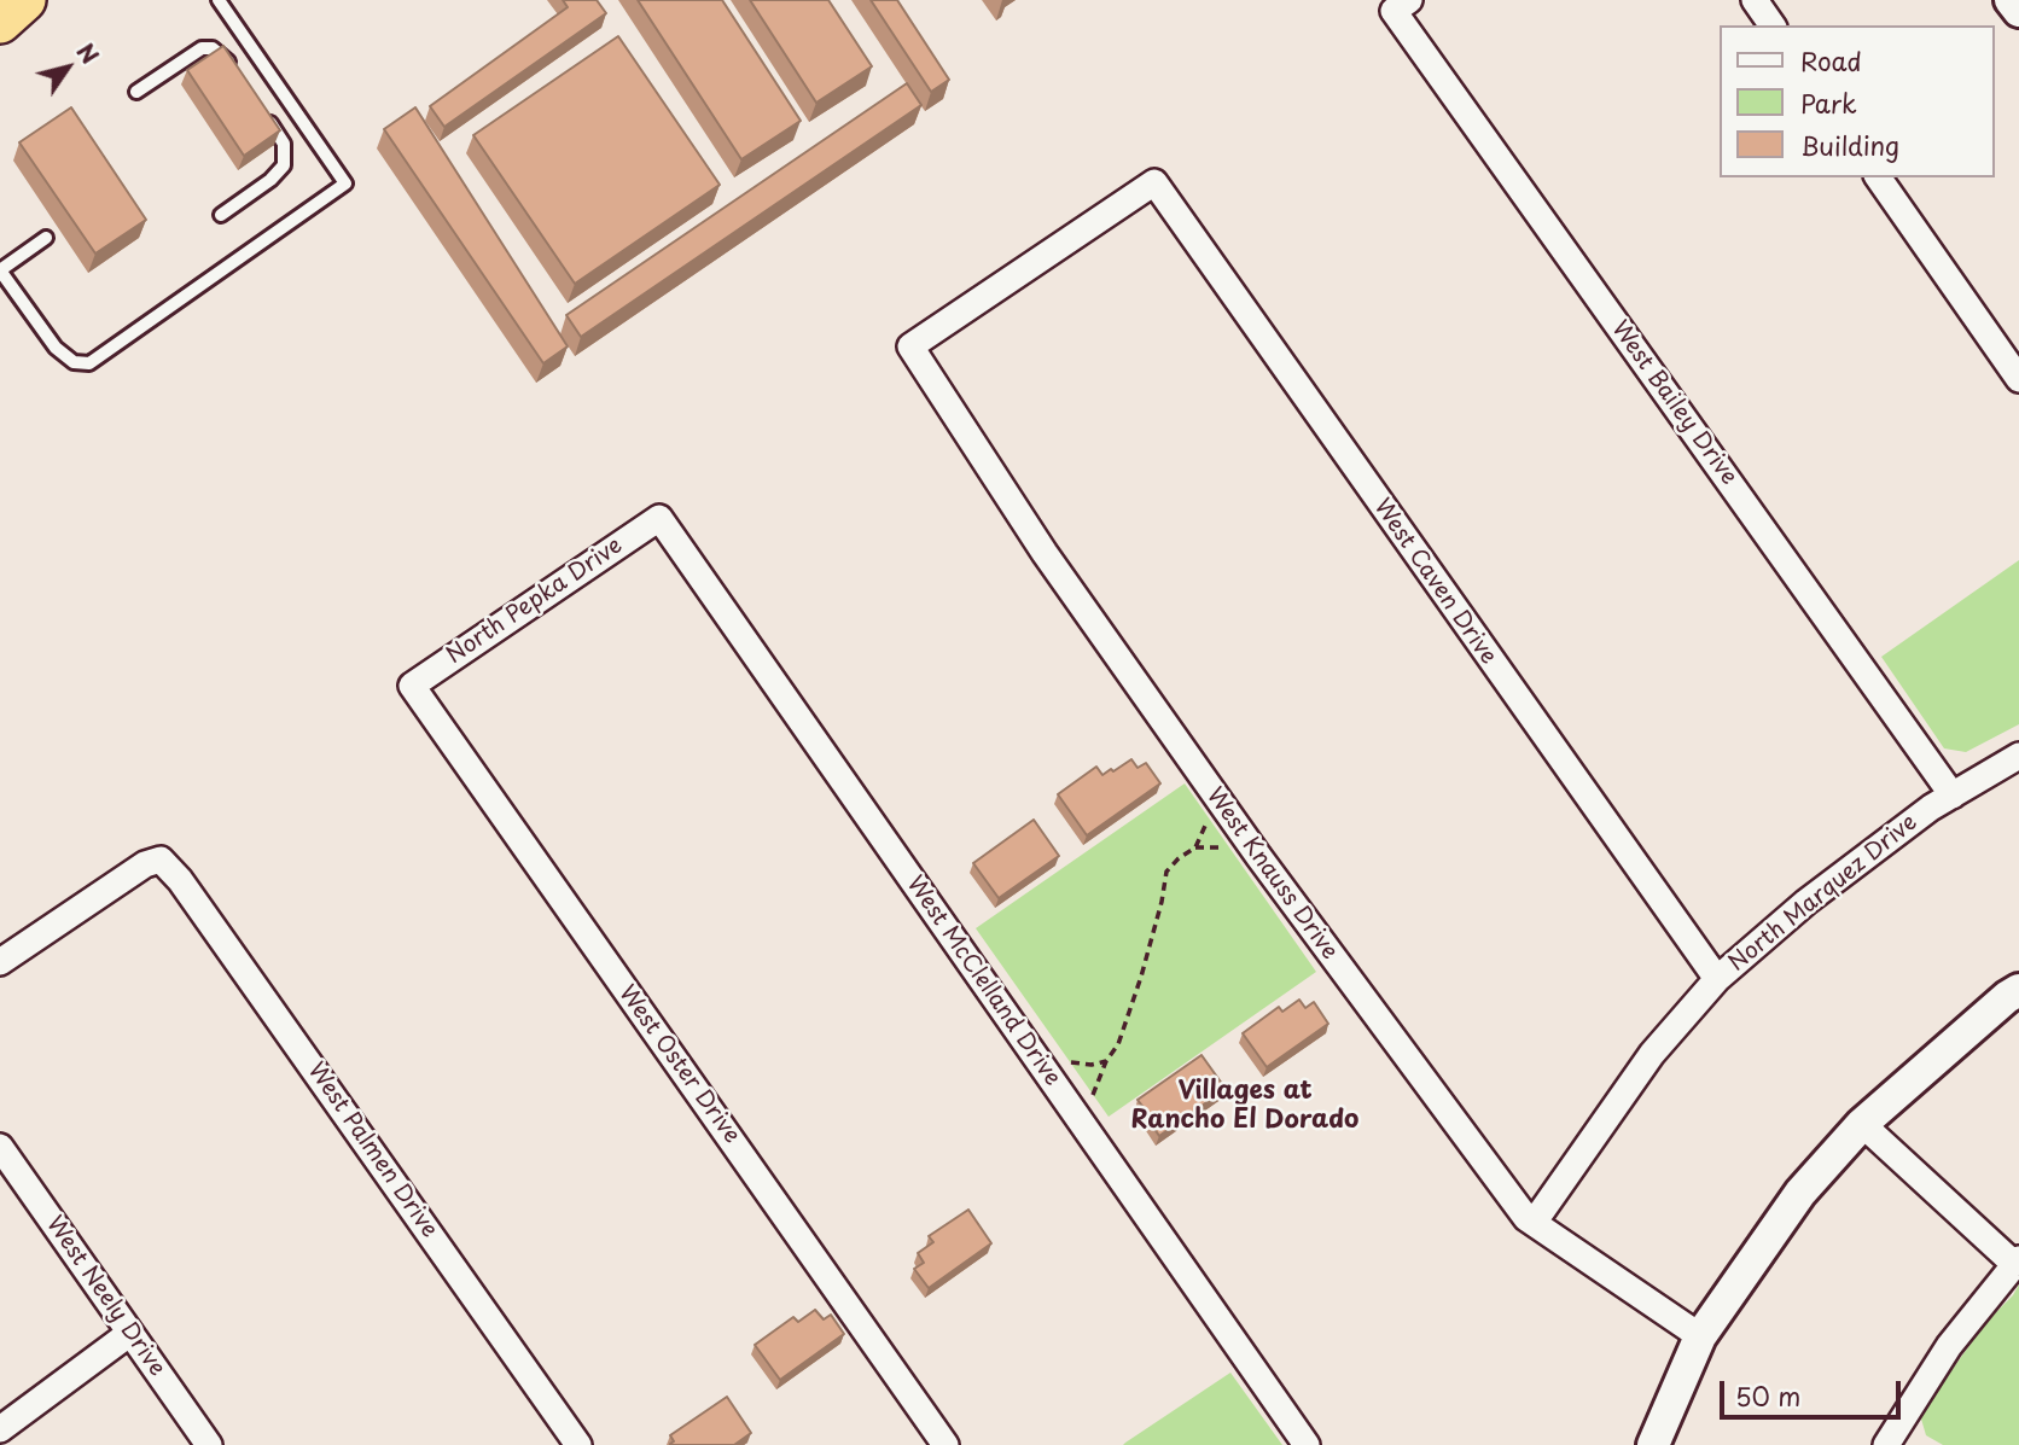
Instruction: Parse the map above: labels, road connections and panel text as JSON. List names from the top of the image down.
{
  "streets": {
    "street": [
      "West Bailey Drive",
      "West Caven Drive",
      "North Pepka Drive",
      "West Knauss Drive",
      "North Marquez Drive",
      "West McClelland Drive",
      "West Oster Drive",
      "West Palmen Drive",
      "West Neely Drive"
    ]
  },
  "crossings": [
    ["West Bailey Drive", "North Marquez Drive"],
    ["West Caven Drive", "West Knauss Drive"],
    ["West Caven Drive", "North Marquez Drive"],
    ["North Pepka Drive", "West McClelland Drive"],
    ["North Pepka Drive", "West Oster Drive"],
    ["West Knauss Drive", "North Marquez Drive"]
  ],
  "districts": ["Villages at Rancho El Dorado"],
  "legend": ["Road", "Park", "Building"],
  "scale_bar": "50 m",
  "north": "top right"
}
